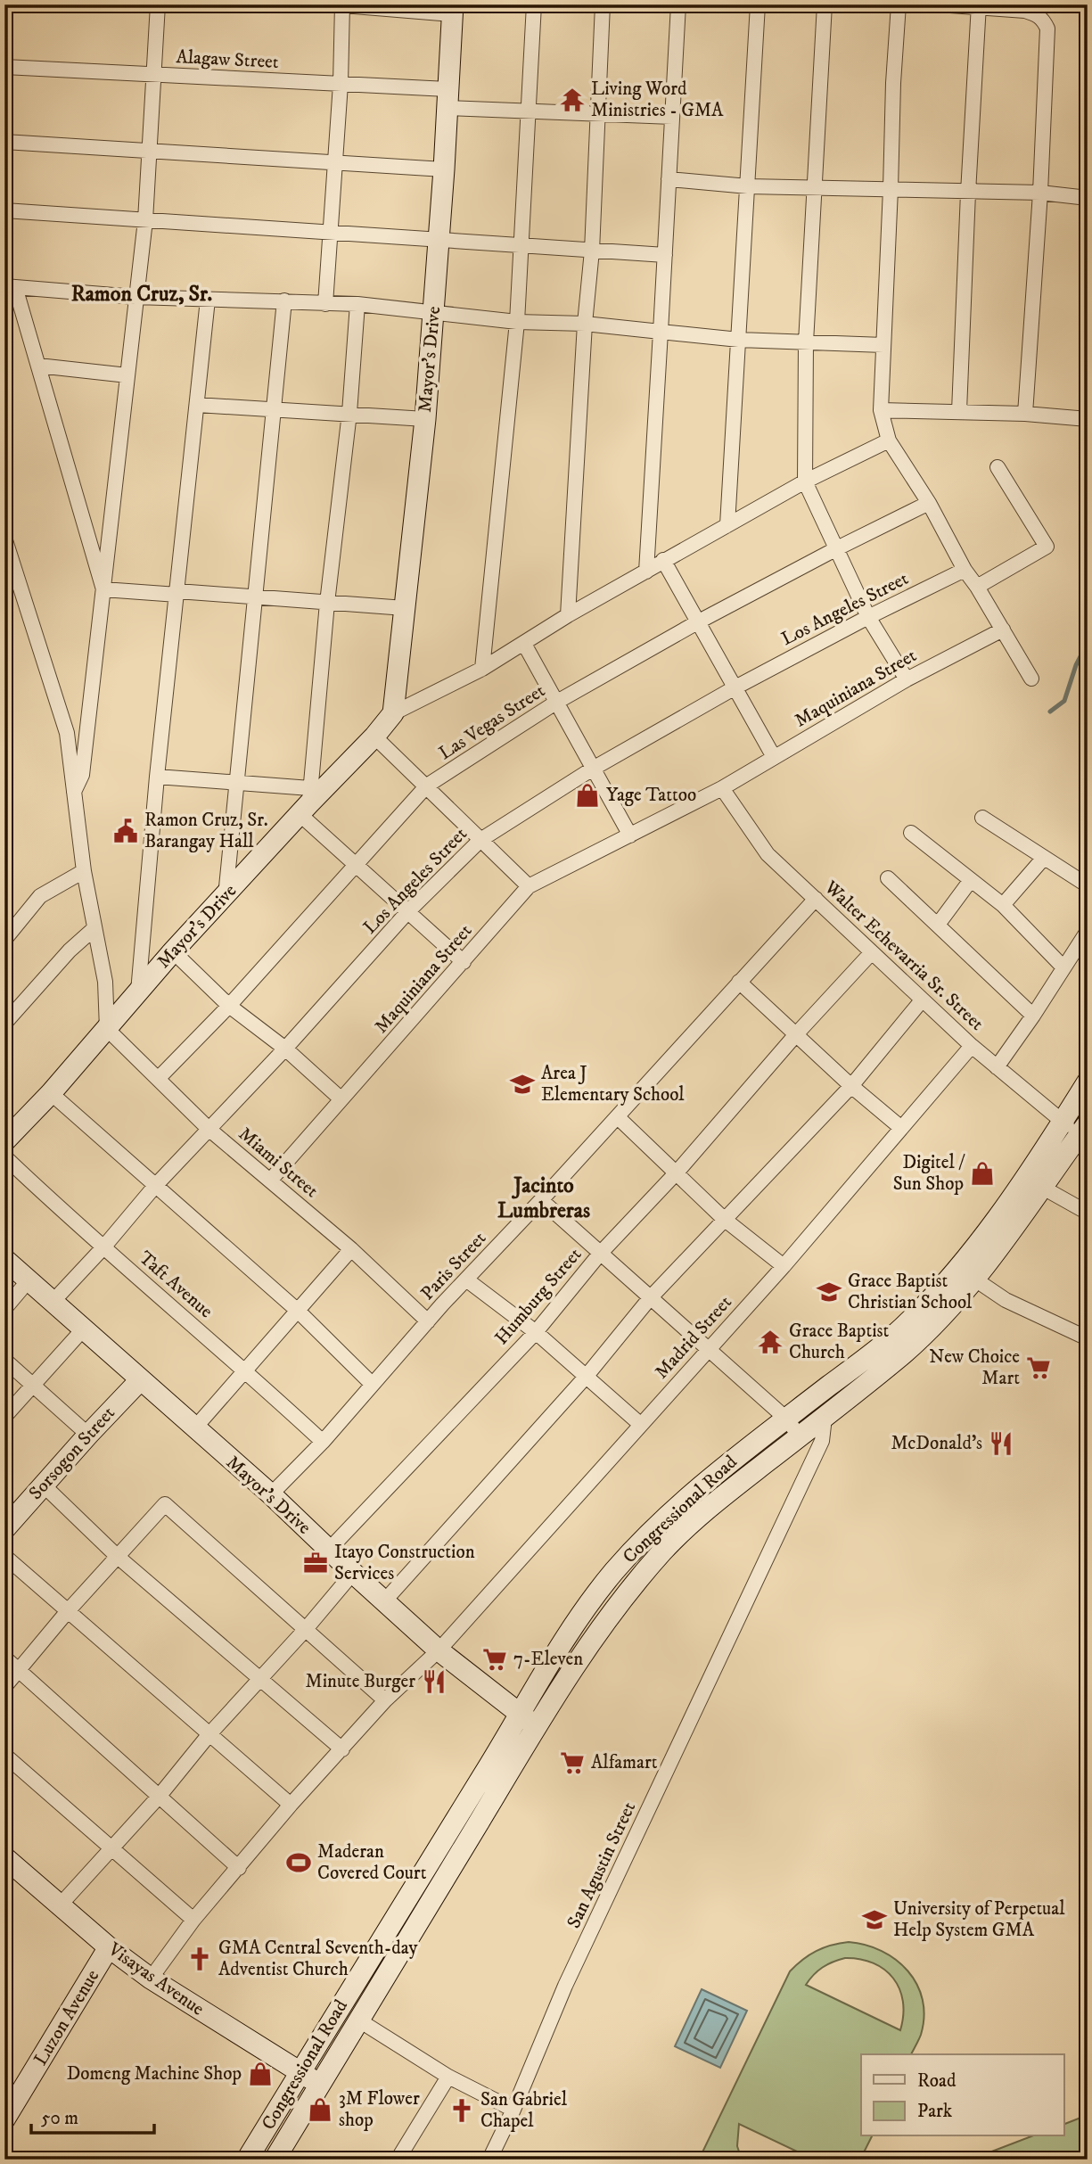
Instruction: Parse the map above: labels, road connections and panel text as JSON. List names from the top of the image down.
{
  "streets": {
    "street": [
      "Alagaw Street",
      "Mayor's Drive",
      "Los Angeles Street",
      "Maquiniana Street",
      "Las Vegas Street",
      "Walter Echevarria Sr. Street",
      "Miami Street",
      "Paris Street",
      "Taft Avenue",
      "Humburg Street",
      "Madrid Street",
      "Sorsogon Street",
      "Congressional Road",
      "San Agustin Street",
      "Visayas Avenue",
      "Luzon Avenue"
    ]
  },
  "crossings": [
    ["Alagaw Street", "Mayor's Drive"],
    ["Mayor's Drive", "Los Angeles Street"],
    ["Mayor's Drive", "Miami Street"],
    ["Mayor's Drive", "Paris Street"],
    ["Mayor's Drive", "Humburg Street"],
    ["Mayor's Drive", "Madrid Street"],
    ["Mayor's Drive", "Sorsogon Street"],
    ["Mayor's Drive", "Congressional Road"],
    ["Los Angeles Street", "Miami Street"],
    ["Los Angeles Street", "Taft Avenue"],
    ["Maquiniana Street", "Walter Echevarria Sr. Street"],
    ["Maquiniana Street", "Miami Street"],
    ["Las Vegas Street", "Miami Street"],
    ["Walter Echevarria Sr. Street", "Paris Street"],
    ["Walter Echevarria Sr. Street", "Humburg Street"],
    ["Walter Echevarria Sr. Street", "Madrid Street"],
    ["Walter Echevarria Sr. Street", "Congressional Road"],
    ["Miami Street", "Paris Street"],
    ["Paris Street", "Taft Avenue"],
    ["Madrid Street", "Visayas Avenue"],
    ["Congressional Road", "San Agustin Street"],
    ["Congressional Road", "Visayas Avenue"],
    ["Visayas Avenue", "Luzon Avenue"]
  ],
  "districts": ["Ramon Cruz, Sr.", "Jacinto Lumbreras"],
  "places": {
    "temple": ["Living Word Ministries - GMA", "Grace Baptist Church"],
    "shop": [
      "Yage Tattoo",
      "Digitel / Sun Shop",
      "Domeng Machine Shop",
      "3M Flower shop"
    ],
    "public building": ["Ramon Cruz, Sr. Barangay Hall"],
    "school or university": ["Area J Elementary School", "Grace Baptist Christian School", "University of Perpetual Help System GMA"],
    "supermarket": ["New Choice Mart", "7-Eleven", "Alfamart"],
    "restaurant": ["McDonald's", "Minute Burger"],
    "office": ["Itayo Construction Services"],
    "sports": ["Maderan Covered Court"],
    "church": ["GMA Central Seventh-day Adventist Church", "San Gabriel Chapel"]
  },
  "legend": ["Road", "Park"],
  "scale_bar": "50 m"
}
